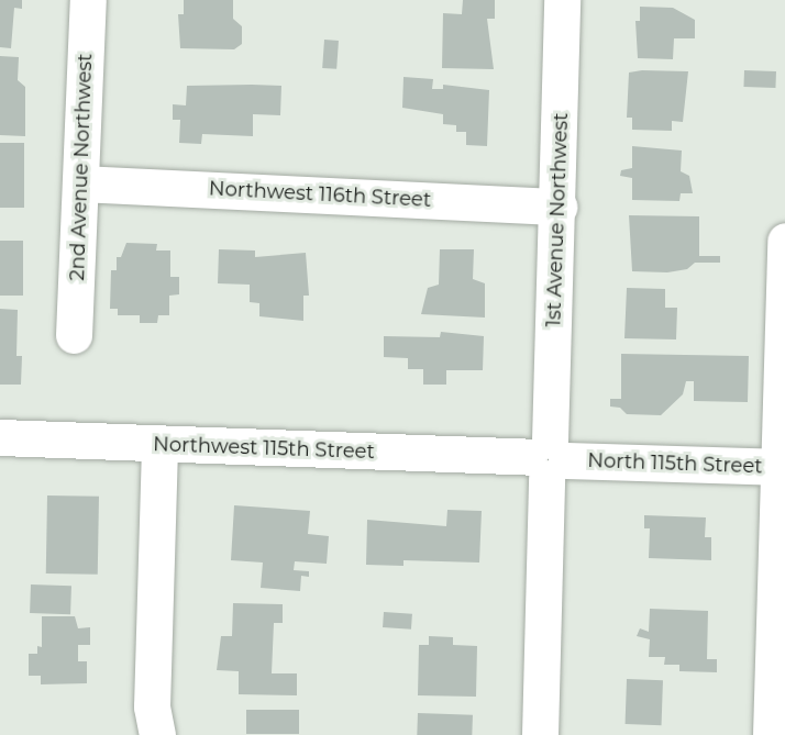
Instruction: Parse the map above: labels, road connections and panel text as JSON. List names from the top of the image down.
{
  "streets": {
    "street": [
      "2nd Avenue Northwest",
      "Northwest 116th Street",
      "1st Avenue Northwest",
      "Northwest 115th Street",
      "North 115th Street"
    ]
  },
  "crossings": [
    ["2nd Avenue Northwest", "Northwest 116th Street"],
    ["Northwest 116th Street", "1st Avenue Northwest"],
    ["1st Avenue Northwest", "Northwest 115th Street"],
    ["1st Avenue Northwest", "North 115th Street"],
    ["Northwest 115th Street", "North 115th Street"]
  ]
}
